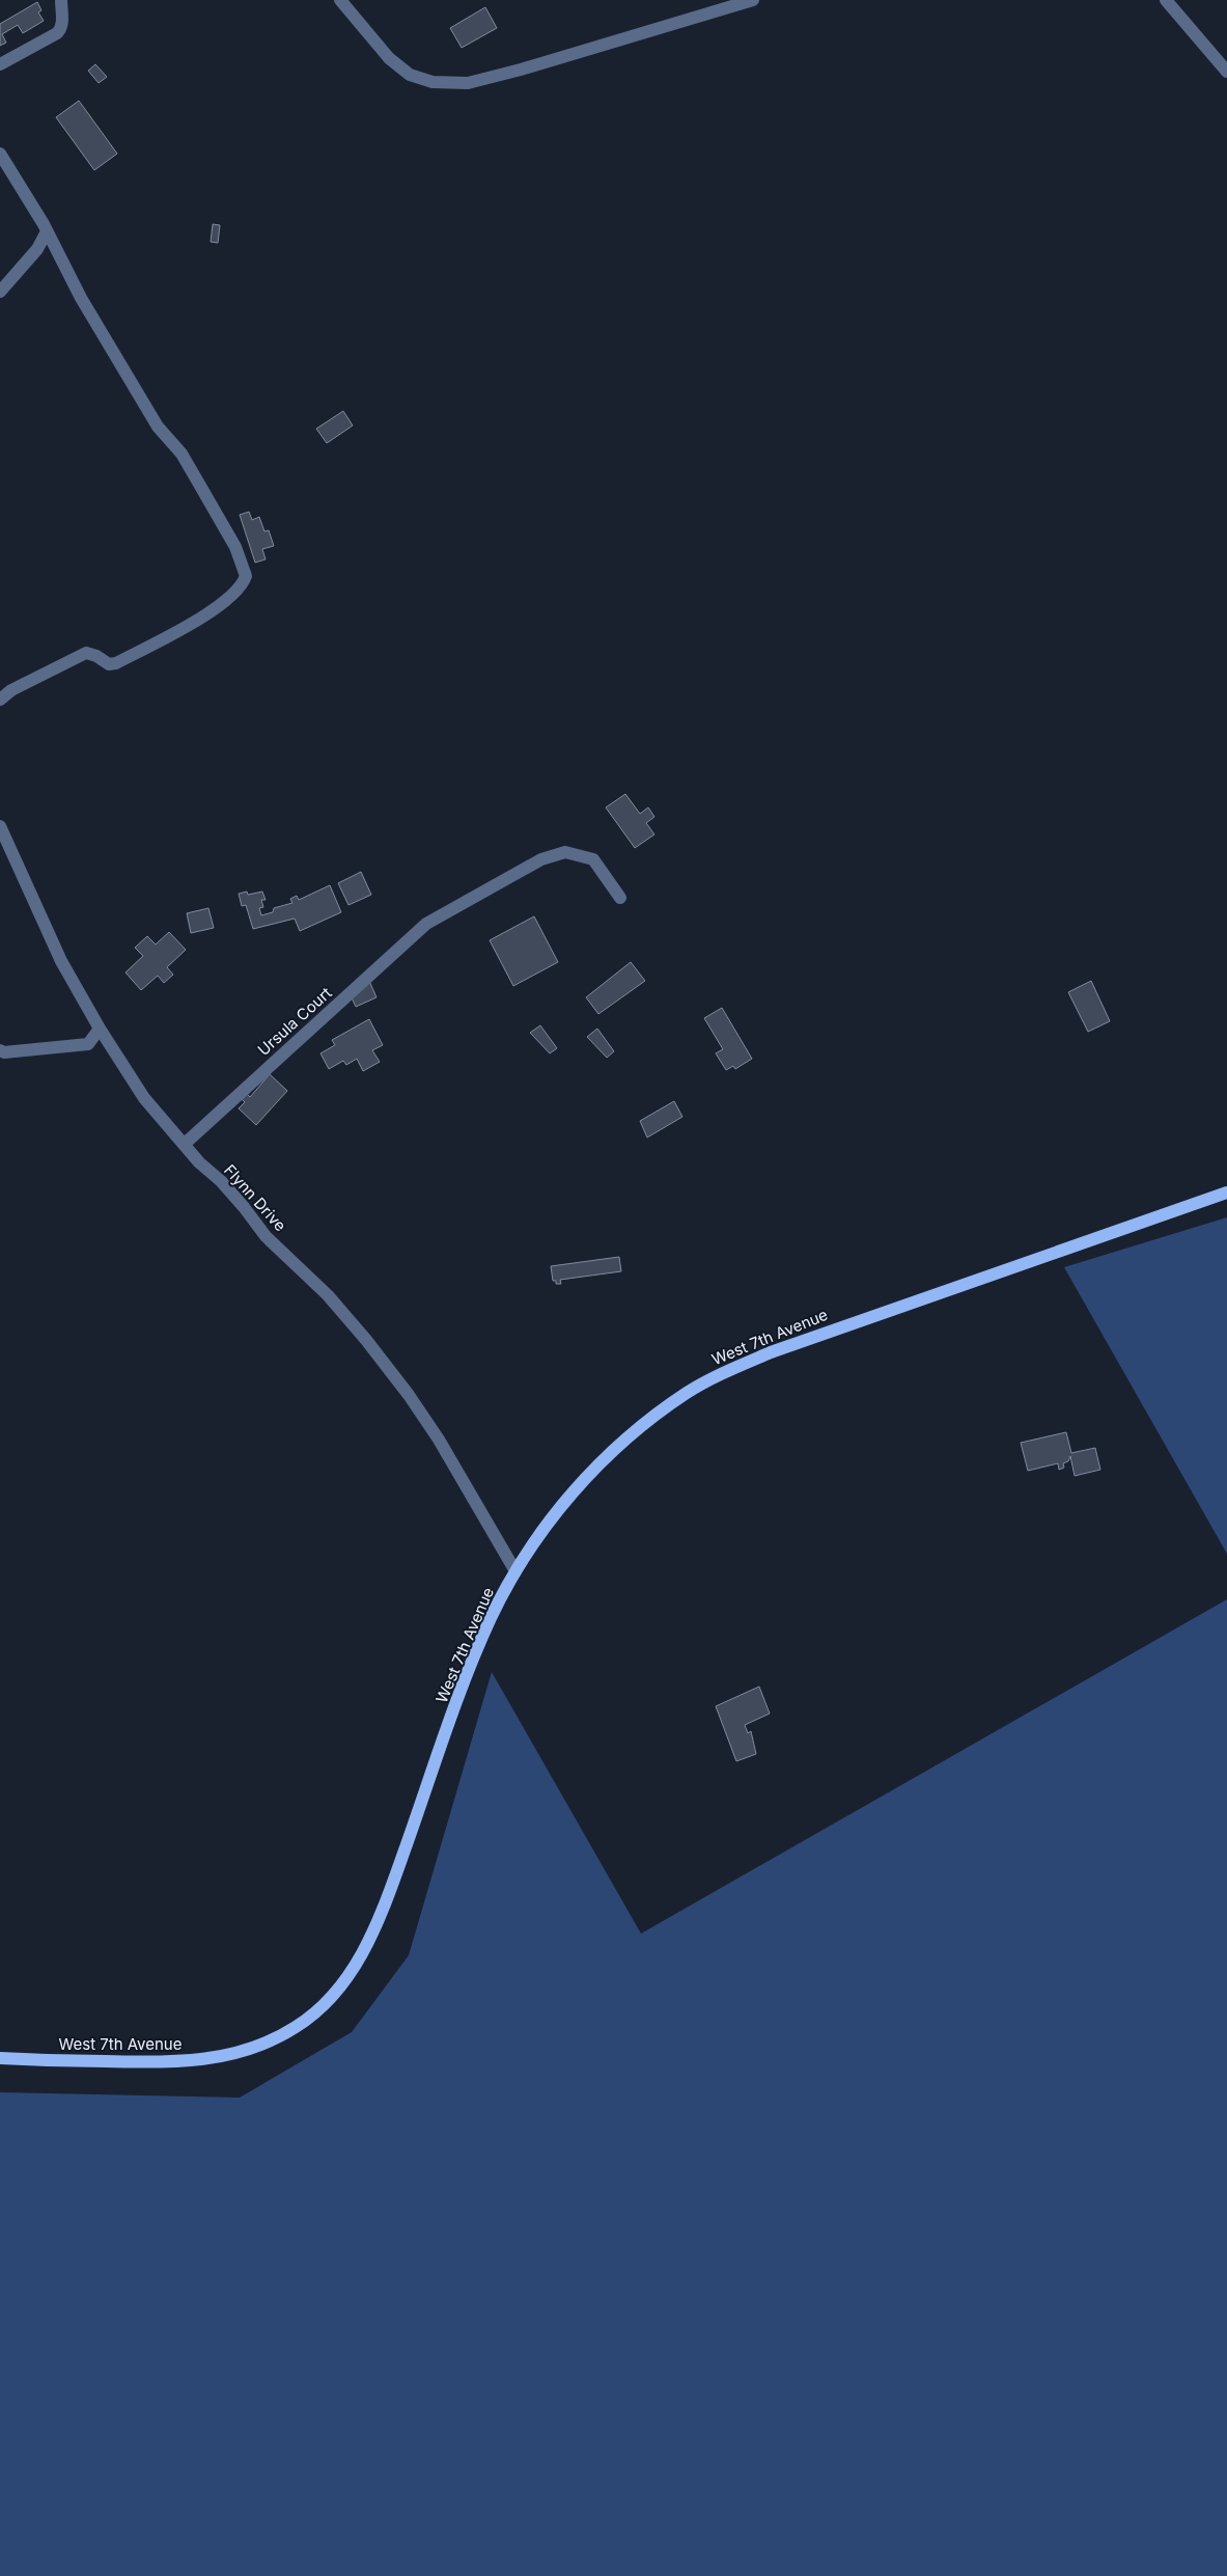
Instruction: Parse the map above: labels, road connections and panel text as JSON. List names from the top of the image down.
{
  "streets": {
    "main road": ["West 7th Avenue"],
    "street": ["Ursula Court", "Flynn Drive"]
  },
  "crossings": [
    ["Ursula Court", "Flynn Drive"],
    ["Flynn Drive", "West 7th Avenue"]
  ]
}
